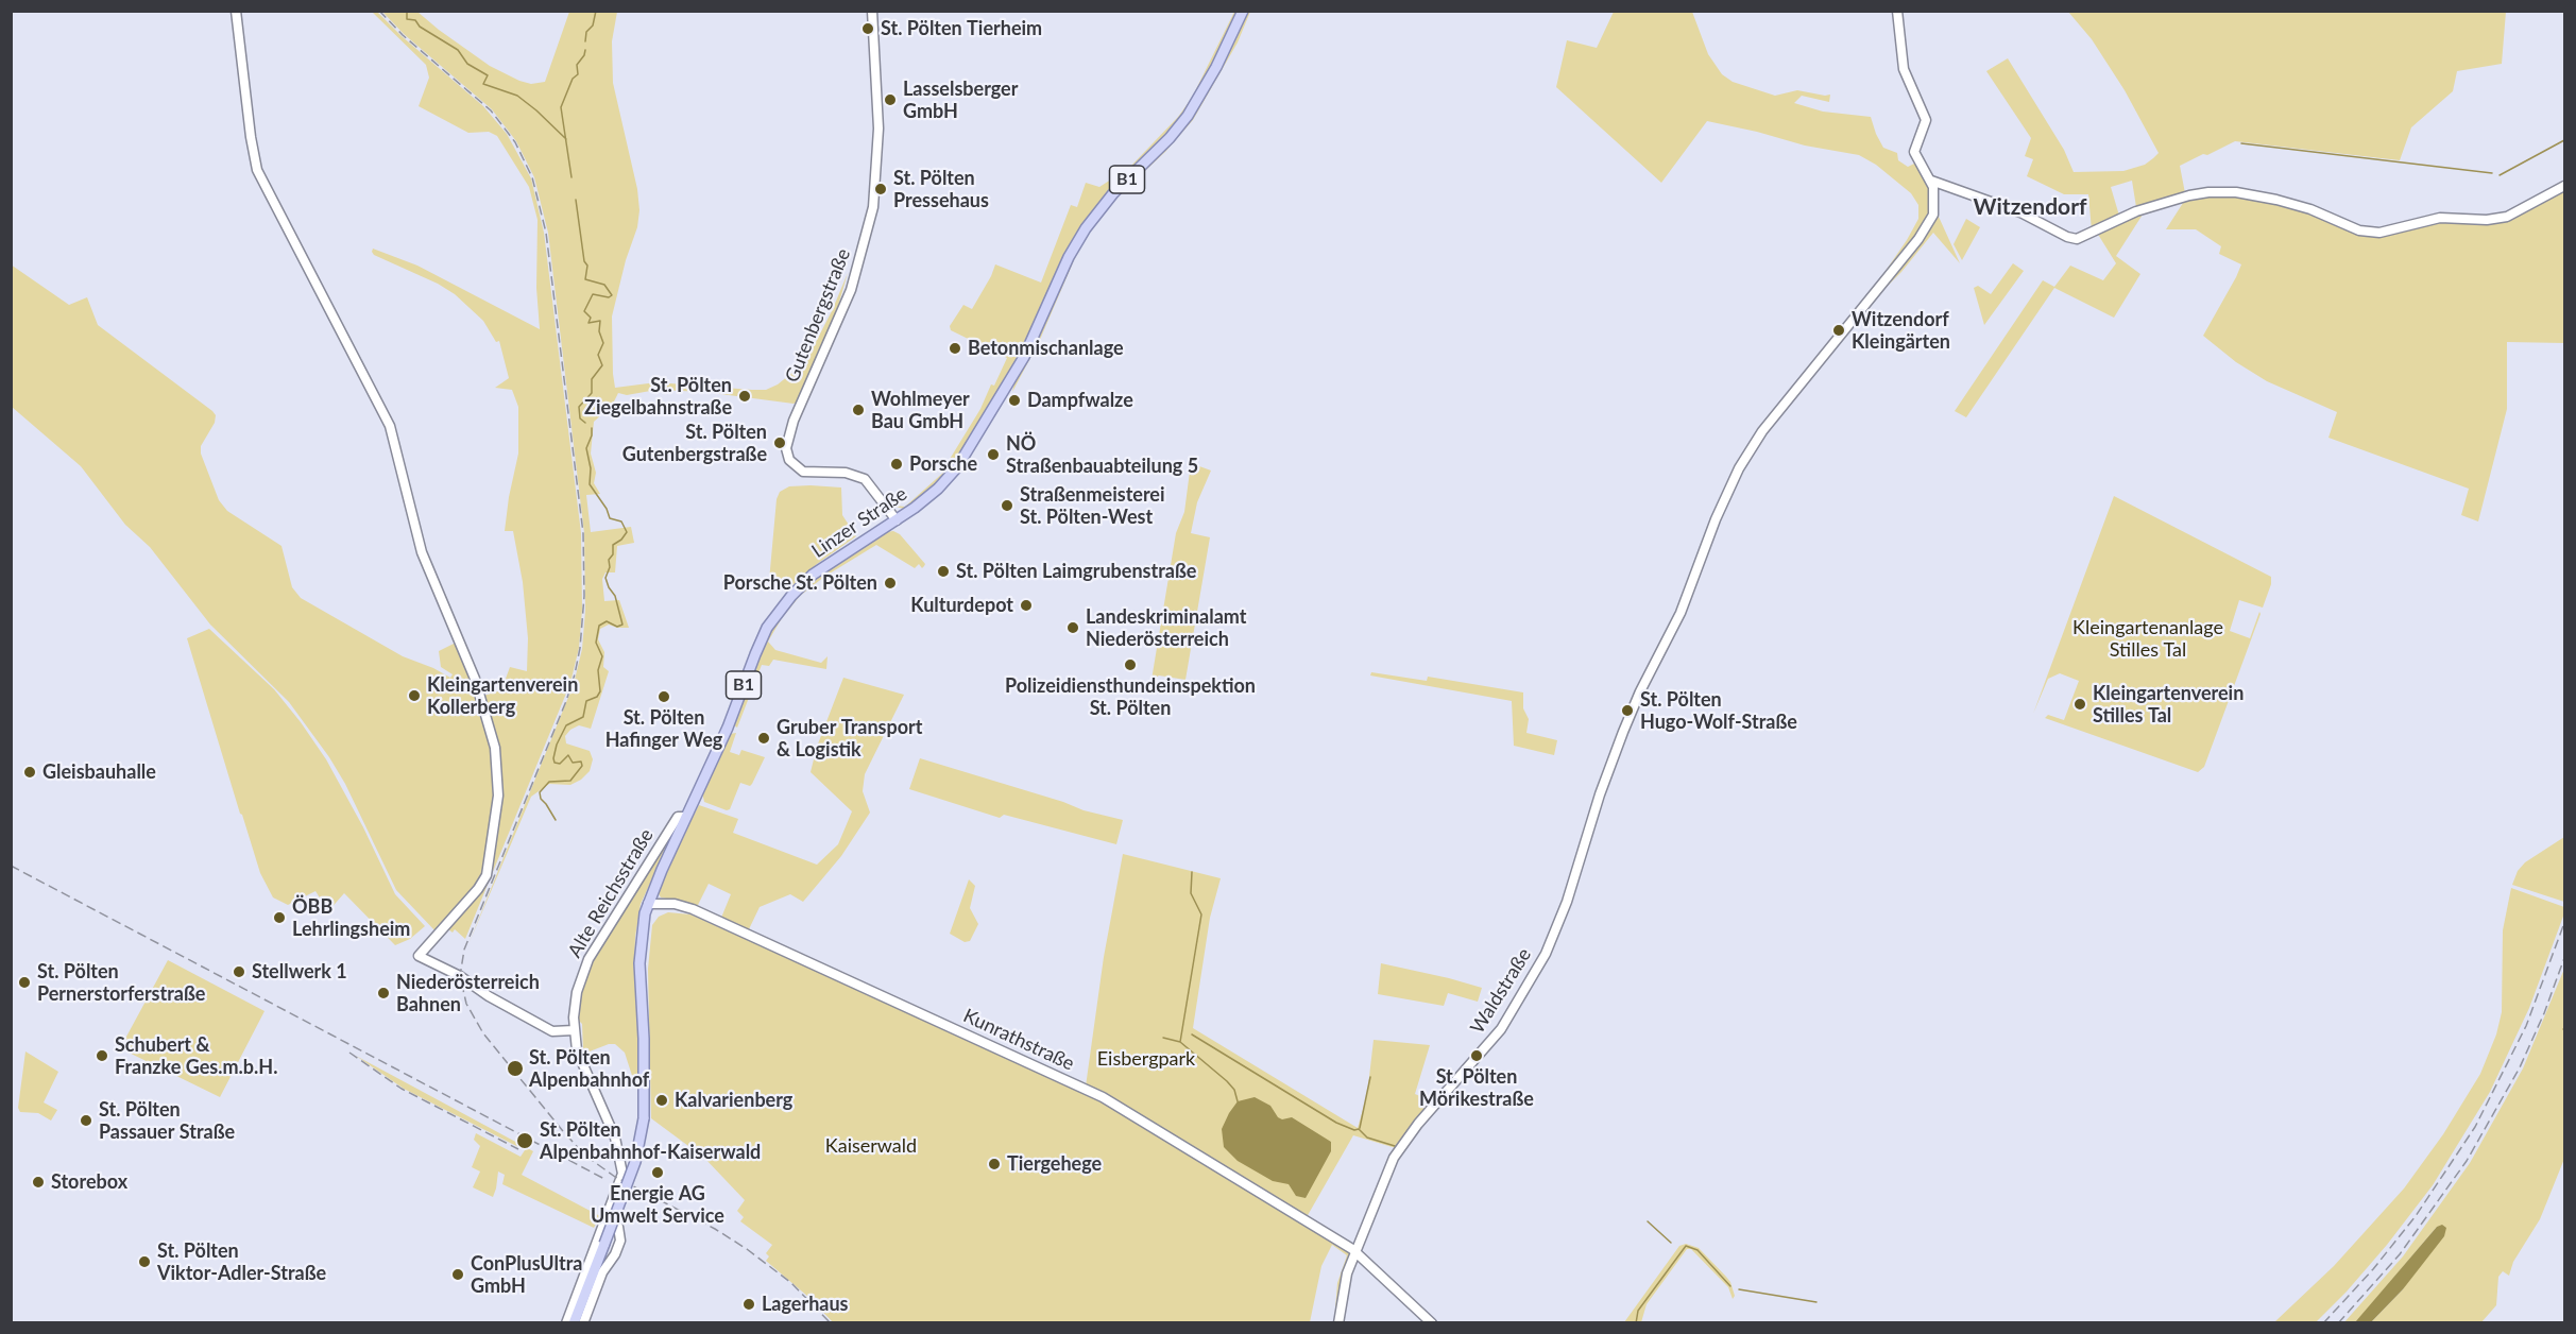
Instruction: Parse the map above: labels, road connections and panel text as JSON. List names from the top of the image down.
{
  "streets": {
    "main road": ["B1", "Linzer Straße"],
    "street": [
      "Gutenbergstraße",
      "Alte Reichsstraße",
      "Waldstraße",
      "Kunrathstraße"
    ]
  },
  "crossings": [
    ["Gutenbergstraße", "Linzer Straße"],
    ["Linzer Straße", "Alte Reichsstraße"],
    ["Linzer Straße", "Kunrathstraße"],
    ["Waldstraße", "Kunrathstraße"]
  ],
  "districts": ["Witzendorf"],
  "parks": ["Kleingartenanlage Stilles Tal", "Eisbergpark", "Kaiserwald"],
  "places": [
    "St. Pölten Tierheim",
    "Lasselsberger GmbH",
    "St. Pölten Pressehaus",
    "Witzendorf Kleingärten",
    "Betonmischanlage",
    "St. Pölten Ziegelbahnstraße",
    "Dampfwalze",
    "Wohlmeyer Bau GmbH",
    "St. Pölten Gutenbergstraße",
    "NÖ Straßenbauabteilung 5",
    "Porsche",
    "Straßenmeisterei St. Pölten-West",
    "St. Pölten Laimgrubenstraße",
    "Porsche St. Pölten",
    "Kulturdepot",
    "Landeskriminalamt Niederösterreich",
    "Polizeidiensthundeinspektion St. Pölten",
    "Kleingartenverein Kollerberg",
    "St. Pölten Hafinger Weg",
    "Kleingartenverein Stilles Tal",
    "St. Pölten Hugo-Wolf-Straße",
    "Gruber Transport & Logistik",
    "Gleisbauhalle",
    "ÖBB Lehrlingsheim",
    "Stellwerk 1",
    "St. Pölten Pernerstorferstraße",
    "Niederösterreich Bahnen",
    "Schubert & Franzke Ges.m.b.H.",
    "St. Pölten Mörikestraße",
    "St. Pölten Alpenbahnhof",
    "Kalvarienberg",
    "St. Pölten Passauer Straße",
    "St. Pölten Alpenbahnhof-Kaiserwald",
    "Tiergehege",
    "Energie AG Umwelt Service",
    "Storebox",
    "St. Pölten Viktor-Adler-Straße",
    "ConPlusUltra GmbH",
    "Lagerhaus"
  ]
}
